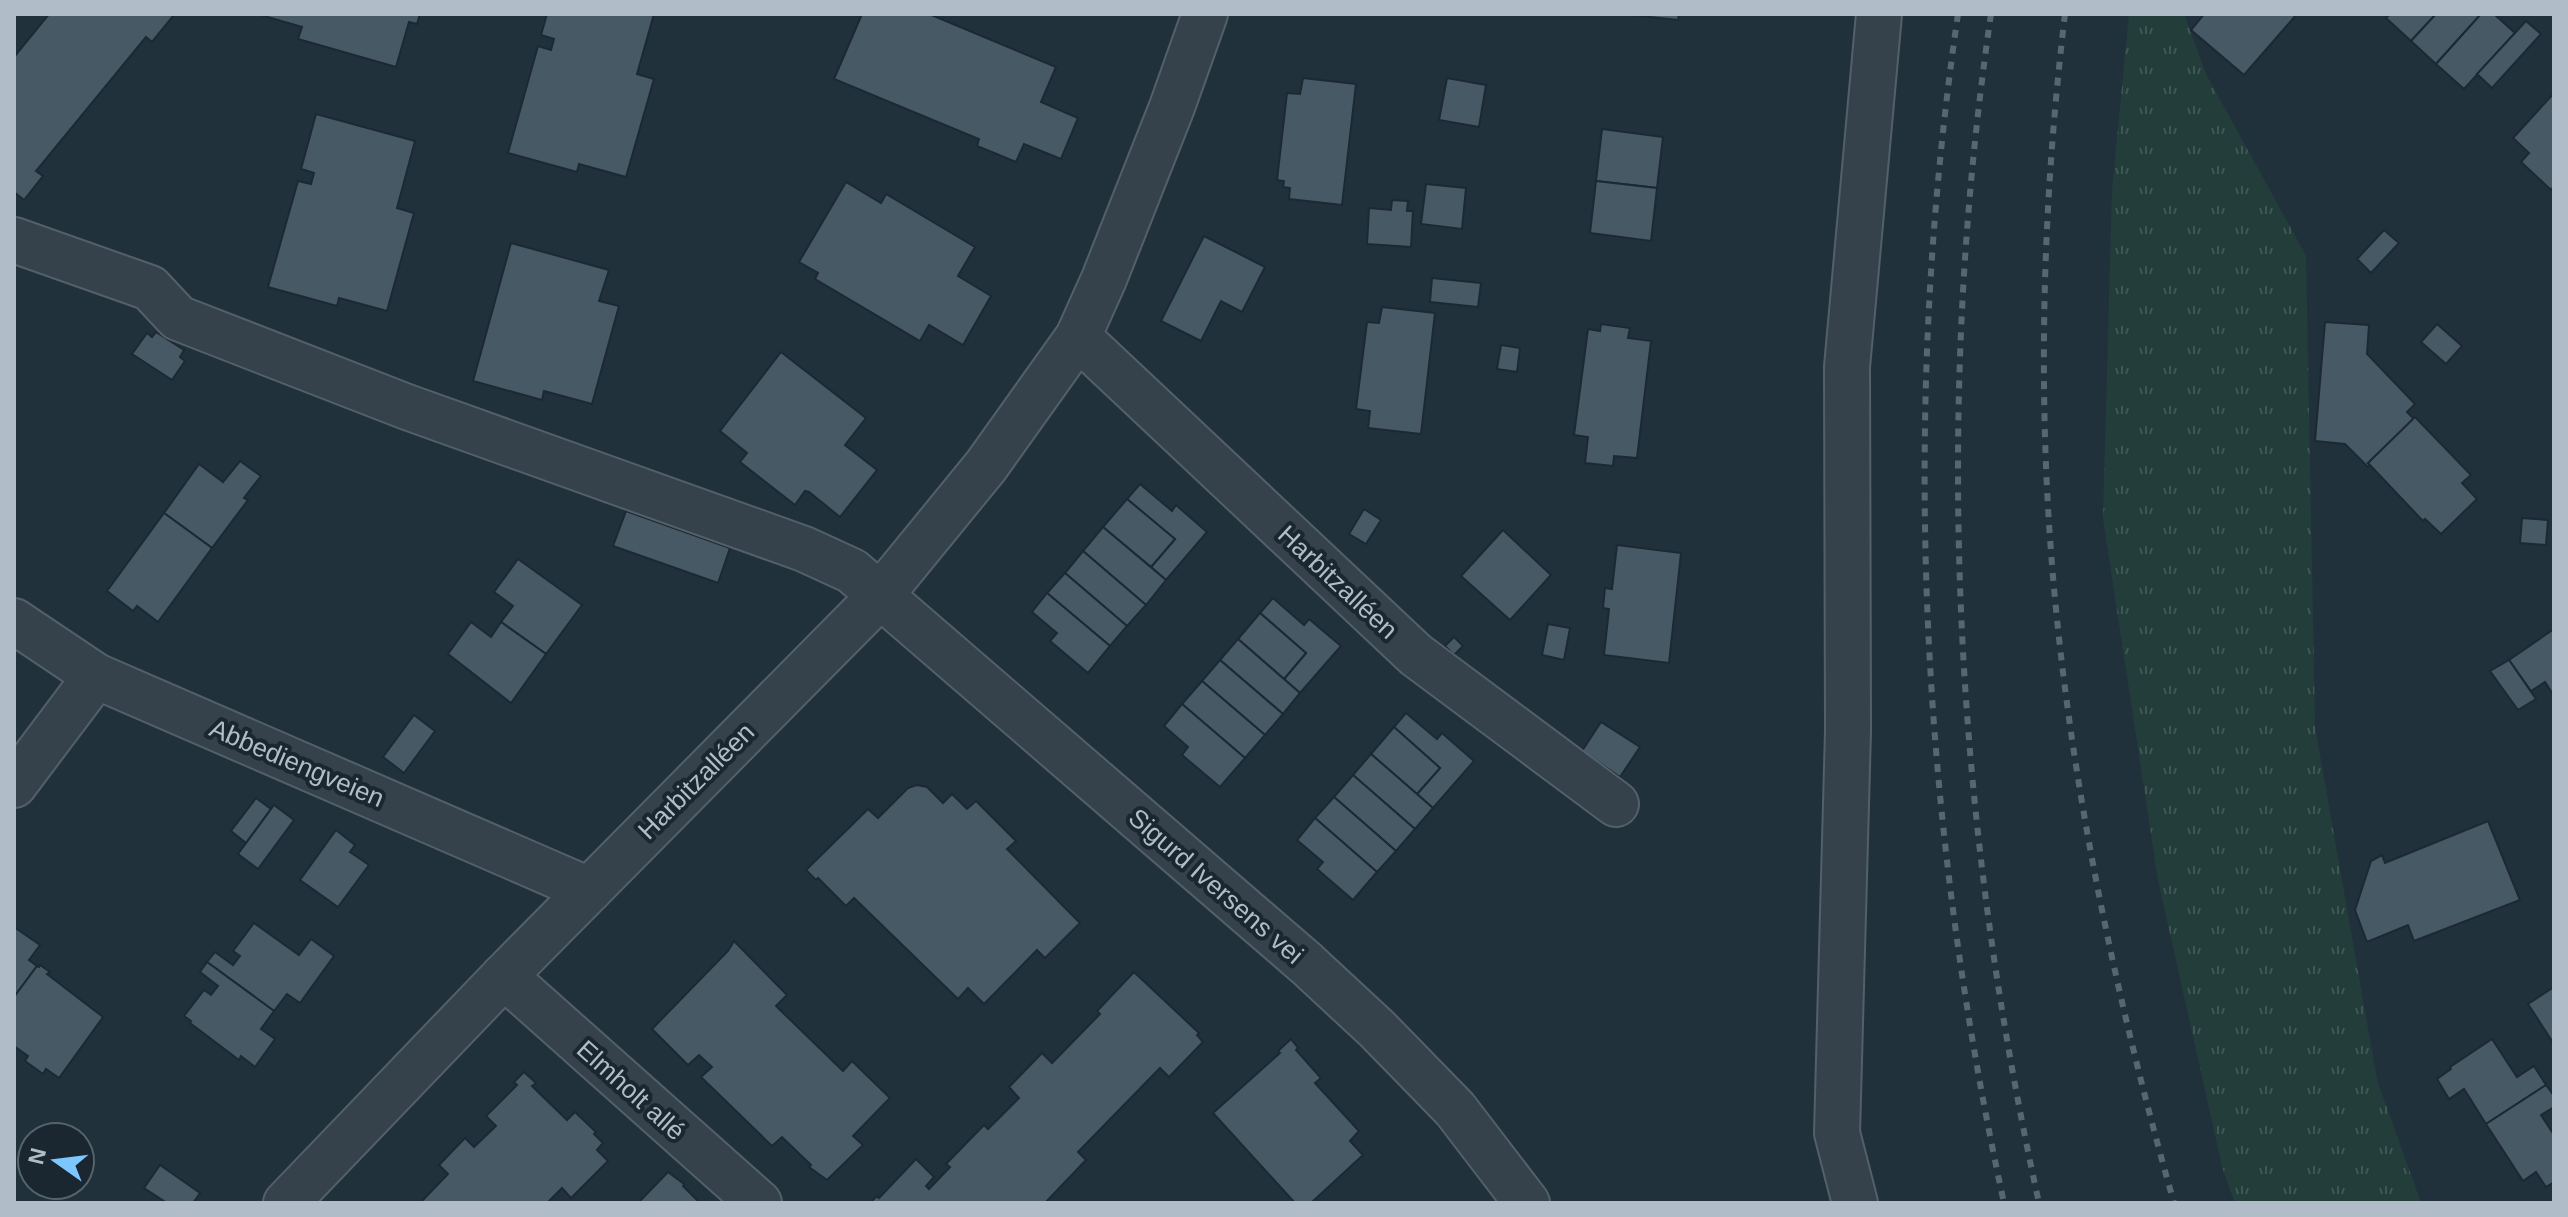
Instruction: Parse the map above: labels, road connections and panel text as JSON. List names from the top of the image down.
{
  "streets": {
    "street": [
      "Harbitzalléen",
      "Abbediengveien",
      "Sigurd Iversens vei",
      "Elmholt allé"
    ]
  },
  "crossings": [
    ["Harbitzalléen", "Abbediengveien"],
    ["Harbitzalléen", "Sigurd Iversens vei"],
    ["Harbitzalléen", "Elmholt allé"]
  ],
  "north": "left"
}
